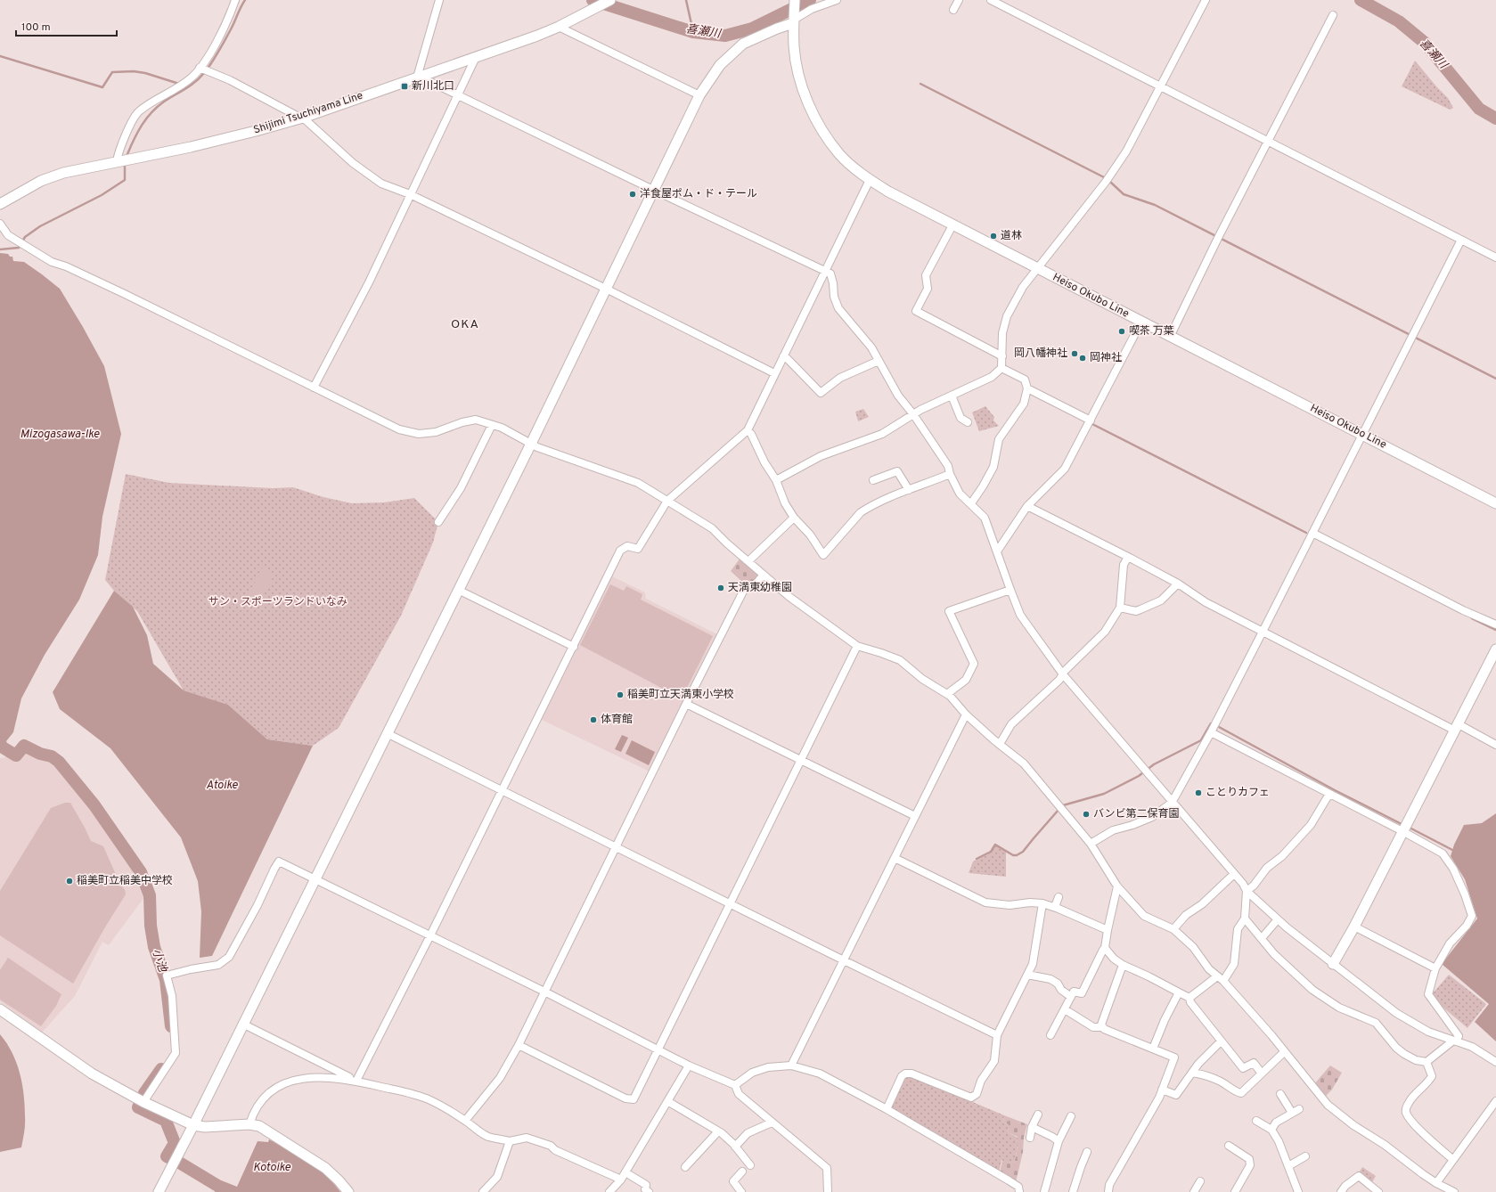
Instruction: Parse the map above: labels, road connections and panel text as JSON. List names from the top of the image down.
{
  "streets": {
    "street": ["Shijimi Tsuchiyama Line", "Heiso Okubo Line"]
  },
  "districts": ["OKA"],
  "water": [
    "喜瀬川",
    "Mizogasawa-Ike",
    "Atoike",
    "小池",
    "Kotoike"
  ],
  "parks": ["サン・スポーツランドいなみ"],
  "places": {
    "transit": ["新川北口"],
    "other": [
      "洋食屋ポム・ド・テール",
      "道林",
      "喫茶 万葉",
      "岡八幡神社",
      "岡神社",
      "天満東幼稚園",
      "稲美町立天満東小学校",
      "体育館",
      "ことりカフェ",
      "バンビ第二保育園",
      "稲美町立稲美中学校"
    ]
  },
  "scale_bar": "100 m"
}
